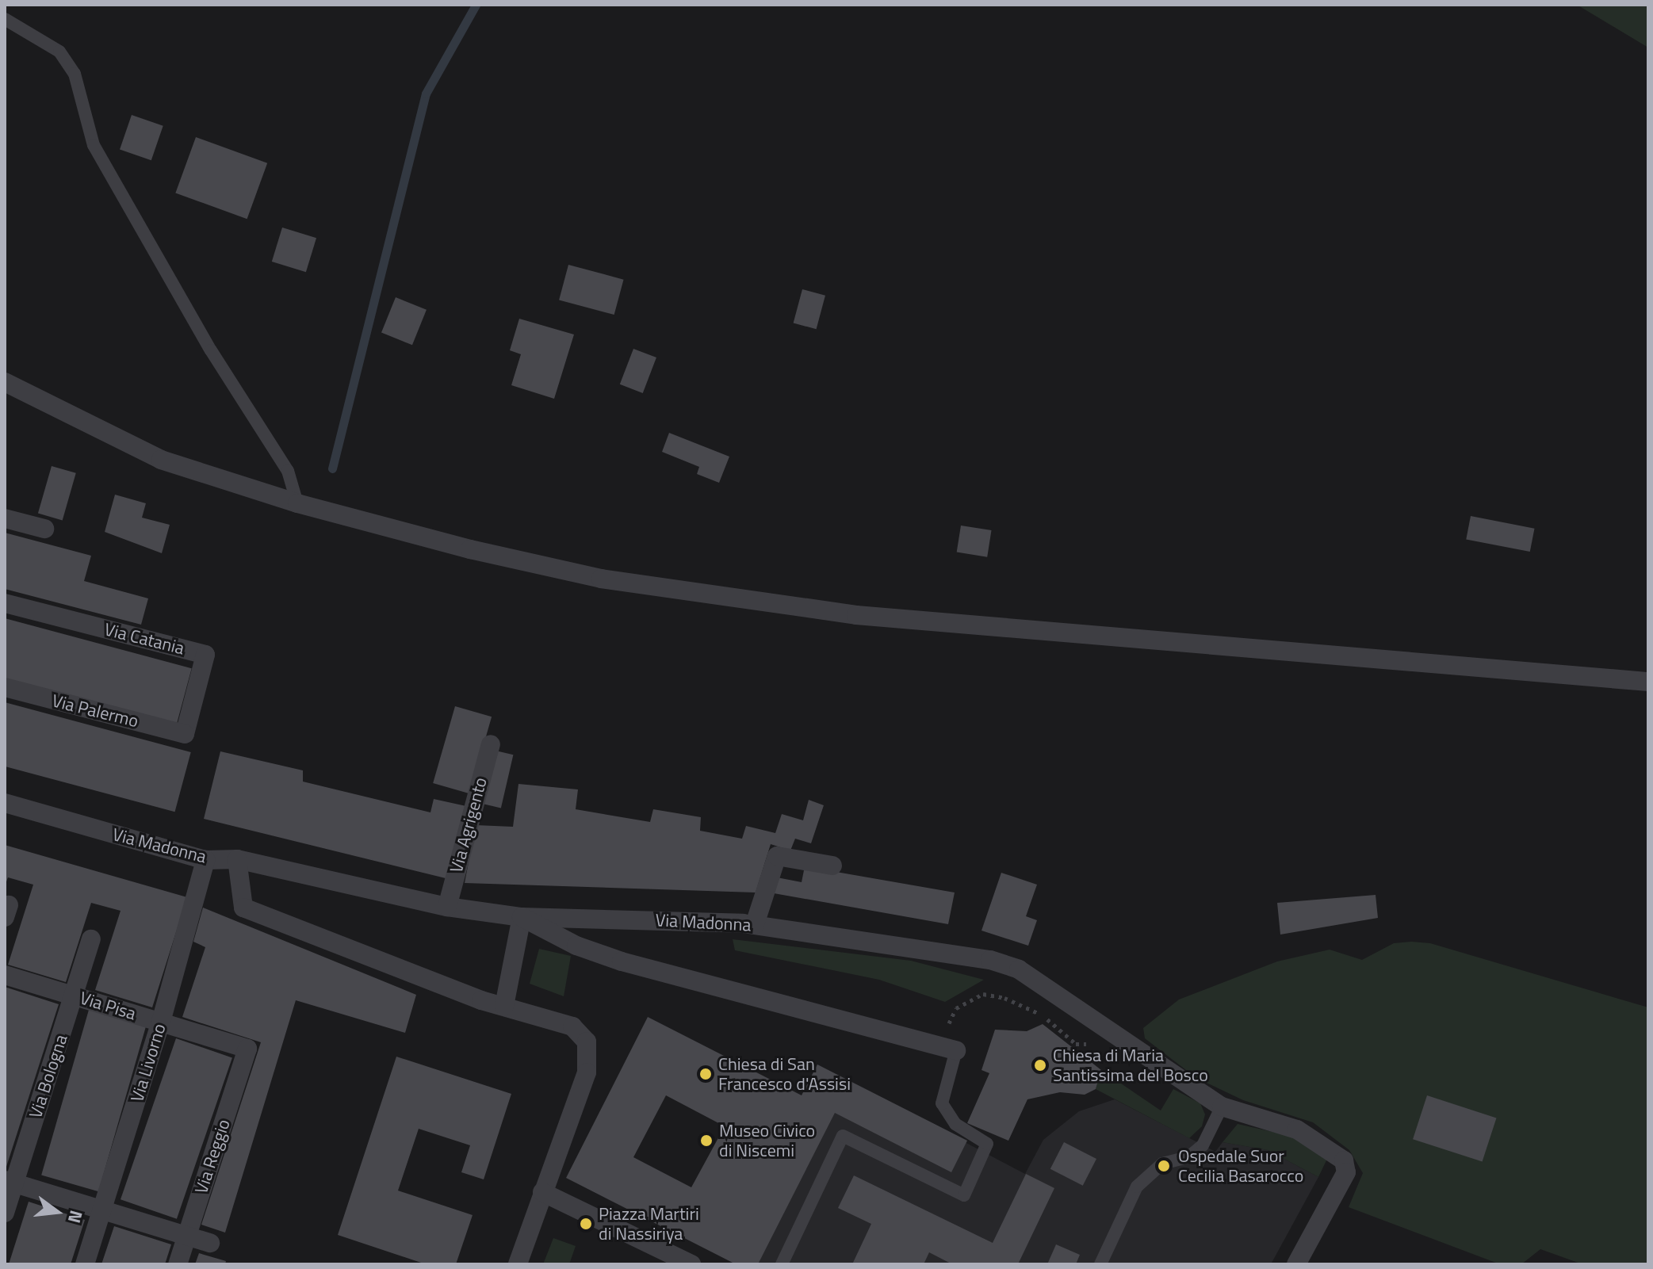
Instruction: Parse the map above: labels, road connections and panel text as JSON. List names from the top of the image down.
{
  "streets": {
    "street": [
      "Via Catania",
      "Via Palermo",
      "Via Agrigento",
      "Via Madonna",
      "Via Pisa",
      "Via Livorno",
      "Via Bologna",
      "Via Reggio"
    ]
  },
  "crossings": [
    ["Via Catania", "Via Palermo"],
    ["Via Agrigento", "Via Madonna"],
    ["Via Madonna", "Via Livorno"],
    ["Via Pisa", "Via Livorno"],
    ["Via Pisa", "Via Bologna"],
    ["Via Pisa", "Via Reggio"]
  ],
  "places": [
    "Chiesa di Maria Santissima del Bosco",
    "Chiesa di San Francesco d'Assisi",
    "Museo Civico di Niscemi",
    "Ospedale Suor Cecilia Basarocco",
    "Piazza Martiri di Nassiriya"
  ],
  "north": "right"
}
